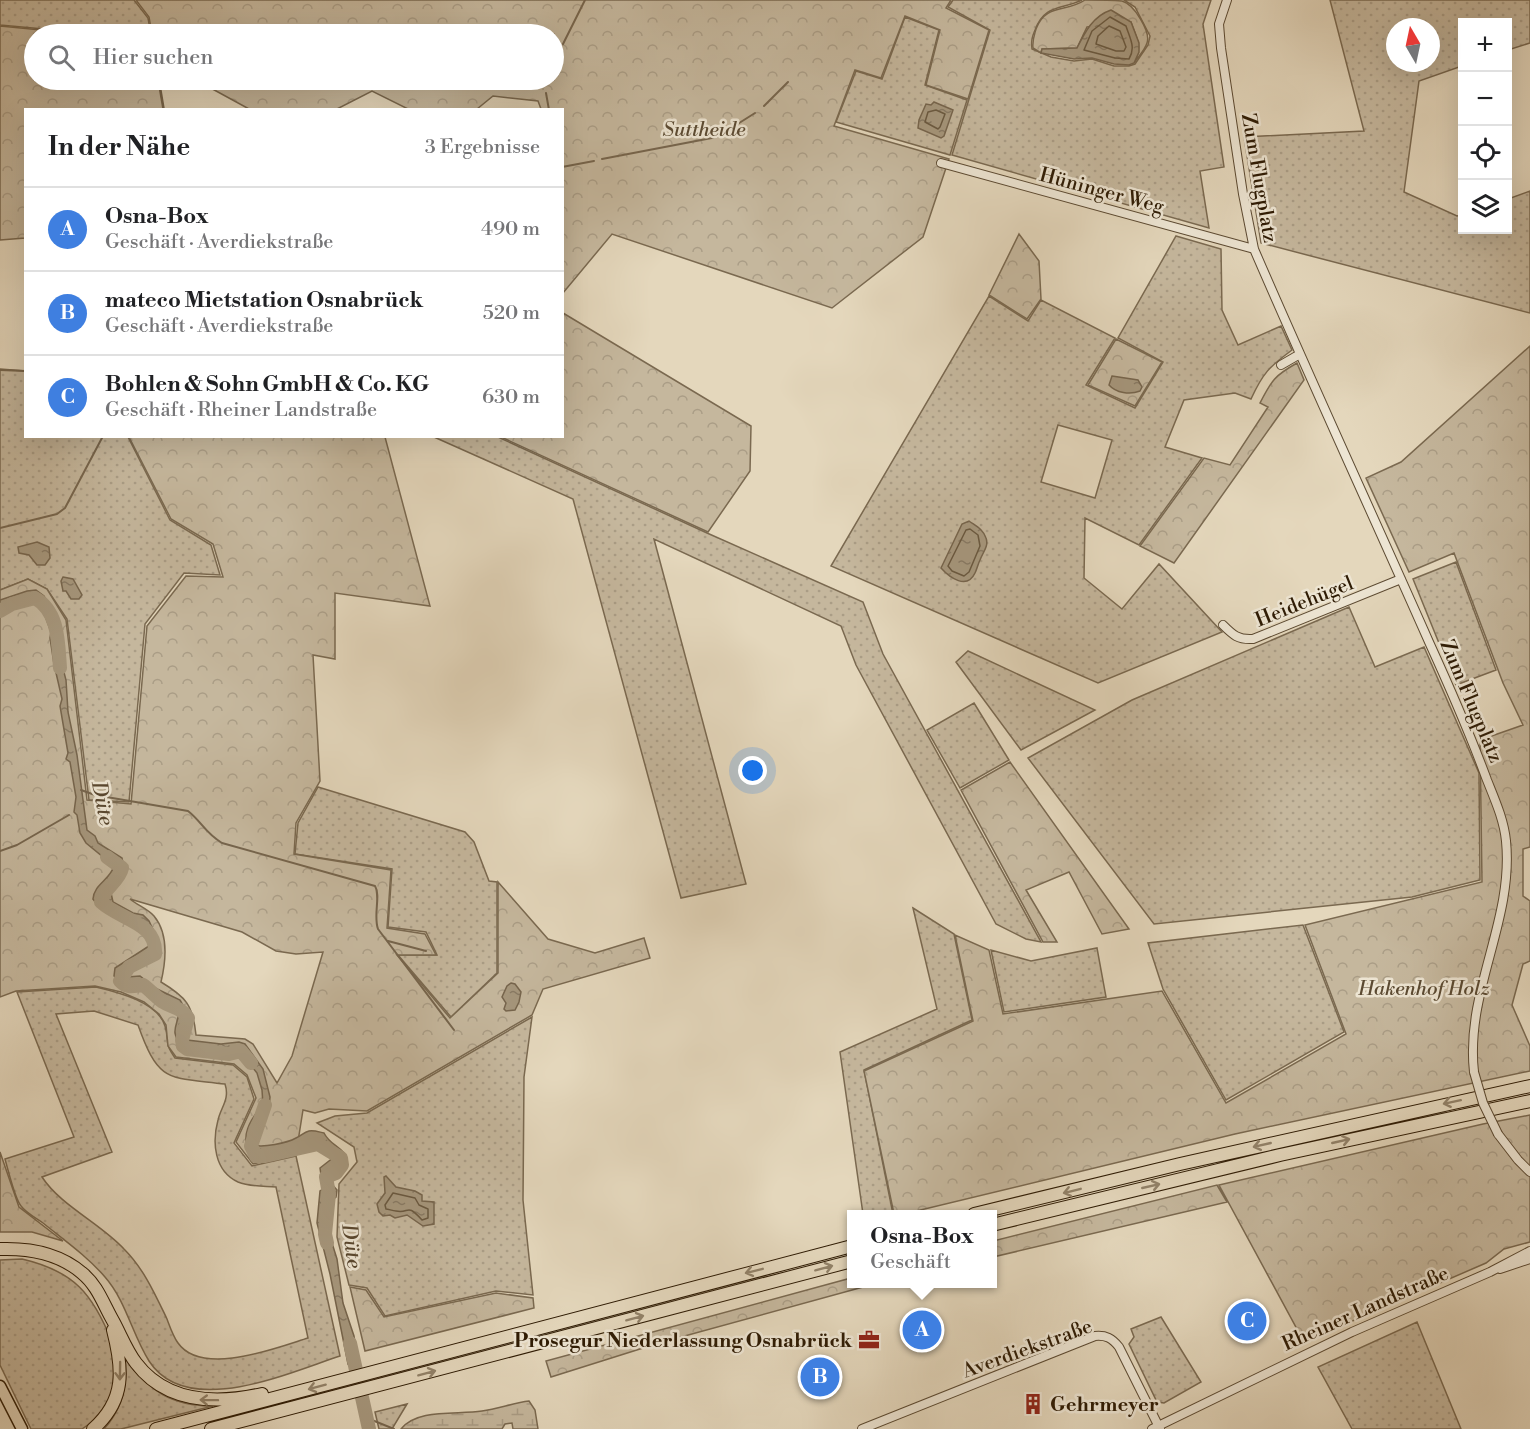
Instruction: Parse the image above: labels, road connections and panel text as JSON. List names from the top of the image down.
{
  "streets": {
    "street": [
      "Zum Flugplatz",
      "Hüninger Weg",
      "Heidehügel",
      "Rheiner Landstraße",
      "Averdiekstraße"
    ]
  },
  "crossings": [
    ["Zum Flugplatz", "Hüninger Weg"],
    ["Zum Flugplatz", "Heidehügel"],
    ["Rheiner Landstraße", "Averdiekstraße"]
  ],
  "water": ["Düte"],
  "parks": ["Suttheide", "Hakenhof Holz"],
  "places": {
    "office": ["Prosegur Niederlassung Osnabrück"],
    "building": ["Gehrmeyer"]
  },
  "north": "top",
  "page": {
    "map_buttons": ["+", "−"],
    "search": "Hier suchen",
    "heading": ["In der Nähe", "3 Ergebnisse"],
    "list": [
      {
        "mark": "A",
        "name": "Osna-Box",
        "note": "Geschäft · Averdiekstraße",
        "value": "490 m"
      },
      {
        "mark": "B",
        "name": "mateco Mietstation Osnabrück",
        "note": "Geschäft · Averdiekstraße",
        "value": "520 m"
      },
      {
        "mark": "C",
        "name": "Bohlen & Sohn GmbH & Co. KG",
        "note": "Geschäft · Rheiner Landstraße",
        "value": "630 m"
      }
    ],
    "popup": ["Osna-Box", "Geschäft"],
    "pins": ["C", "A", "B"]
  }
}
